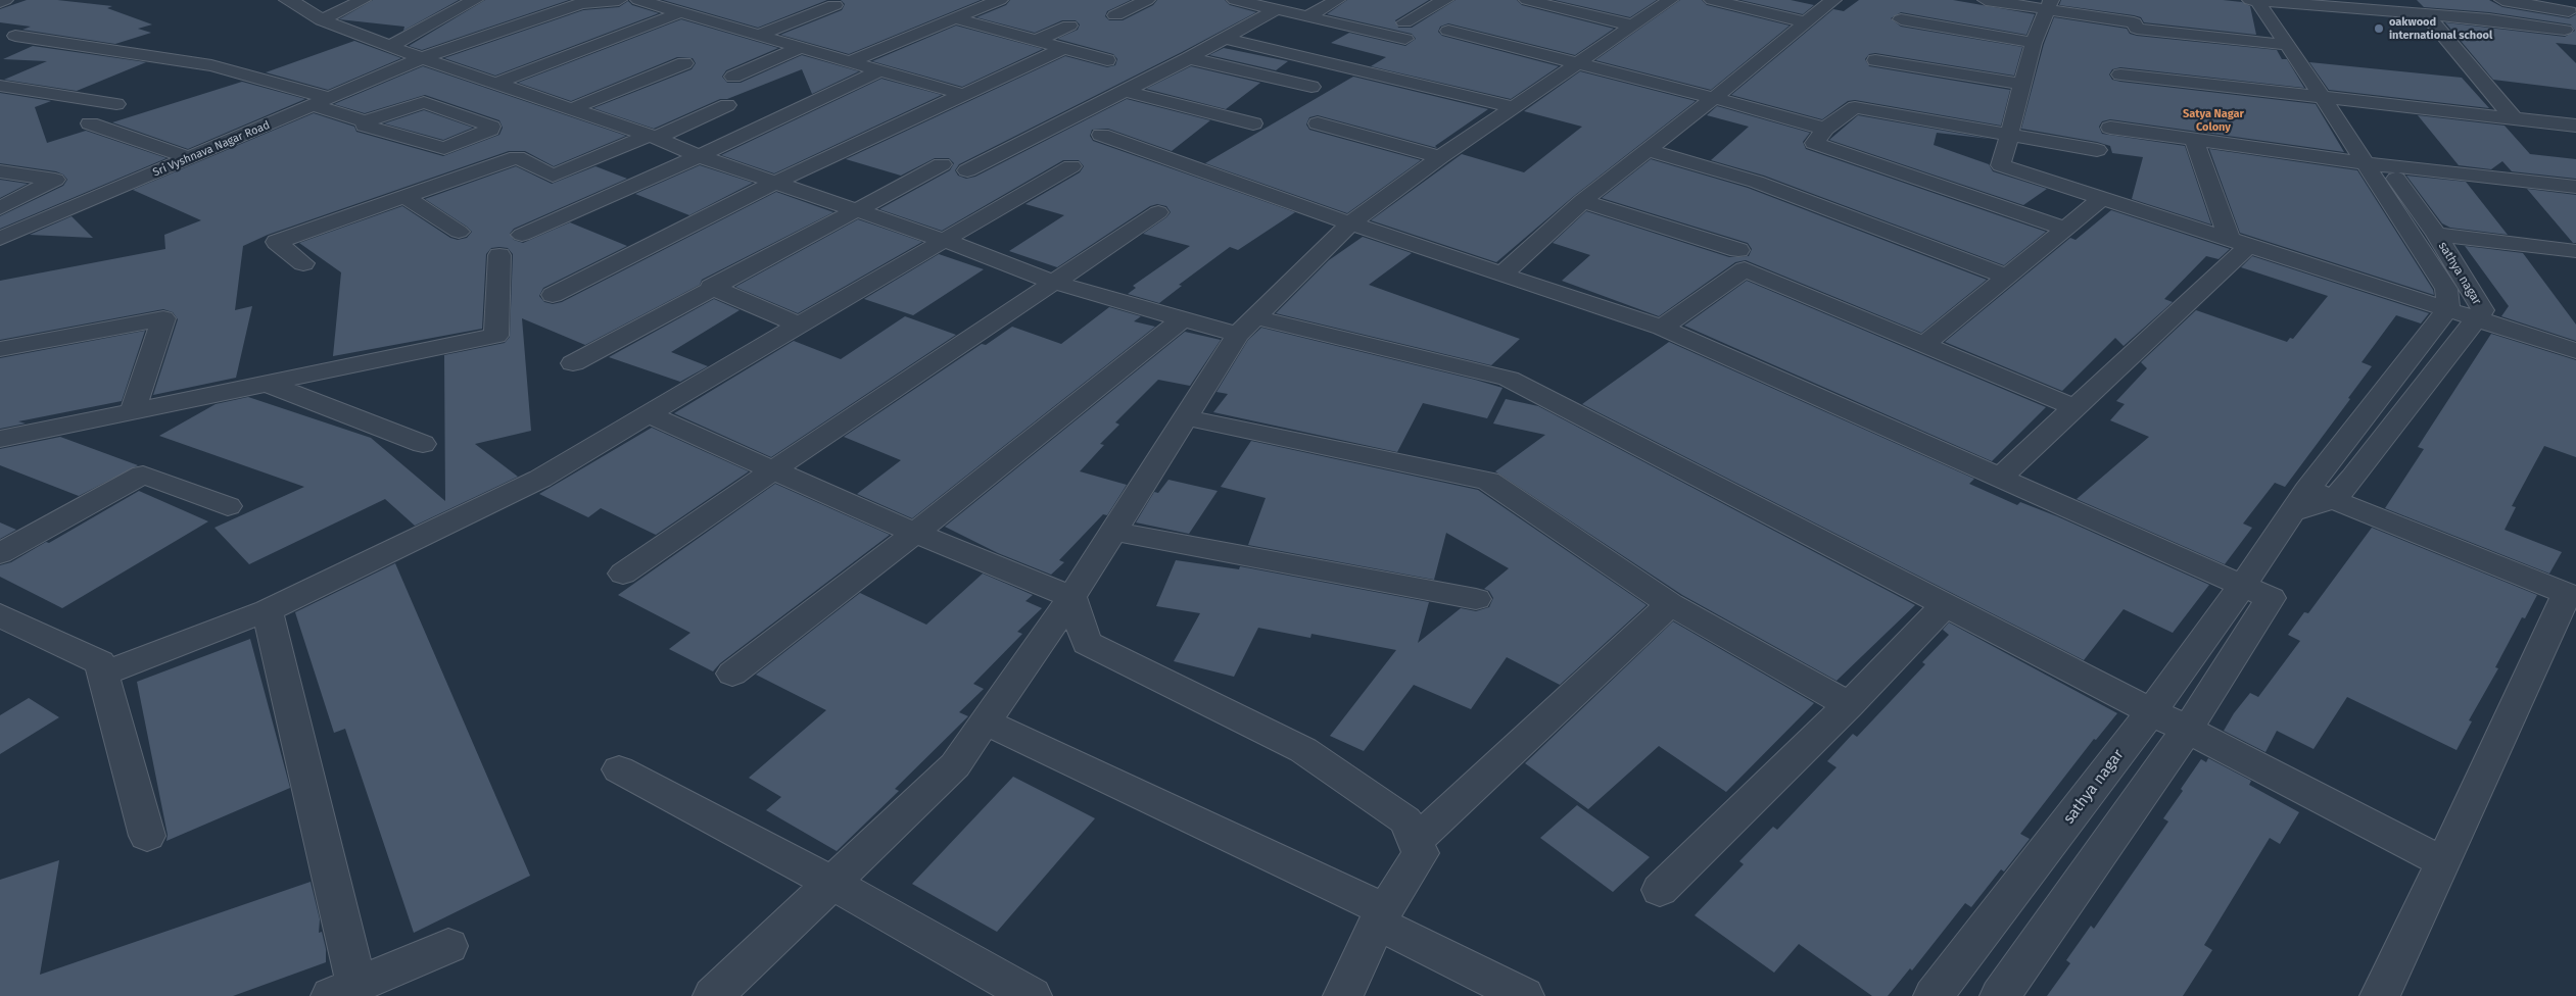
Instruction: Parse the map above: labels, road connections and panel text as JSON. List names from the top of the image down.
{
  "streets": {
    "street": ["Sri Vyshnava Nagar Road", "sathya nagar"]
  },
  "districts": ["Satya Nagar Colony"],
  "places": ["oakwood international school"]
}
